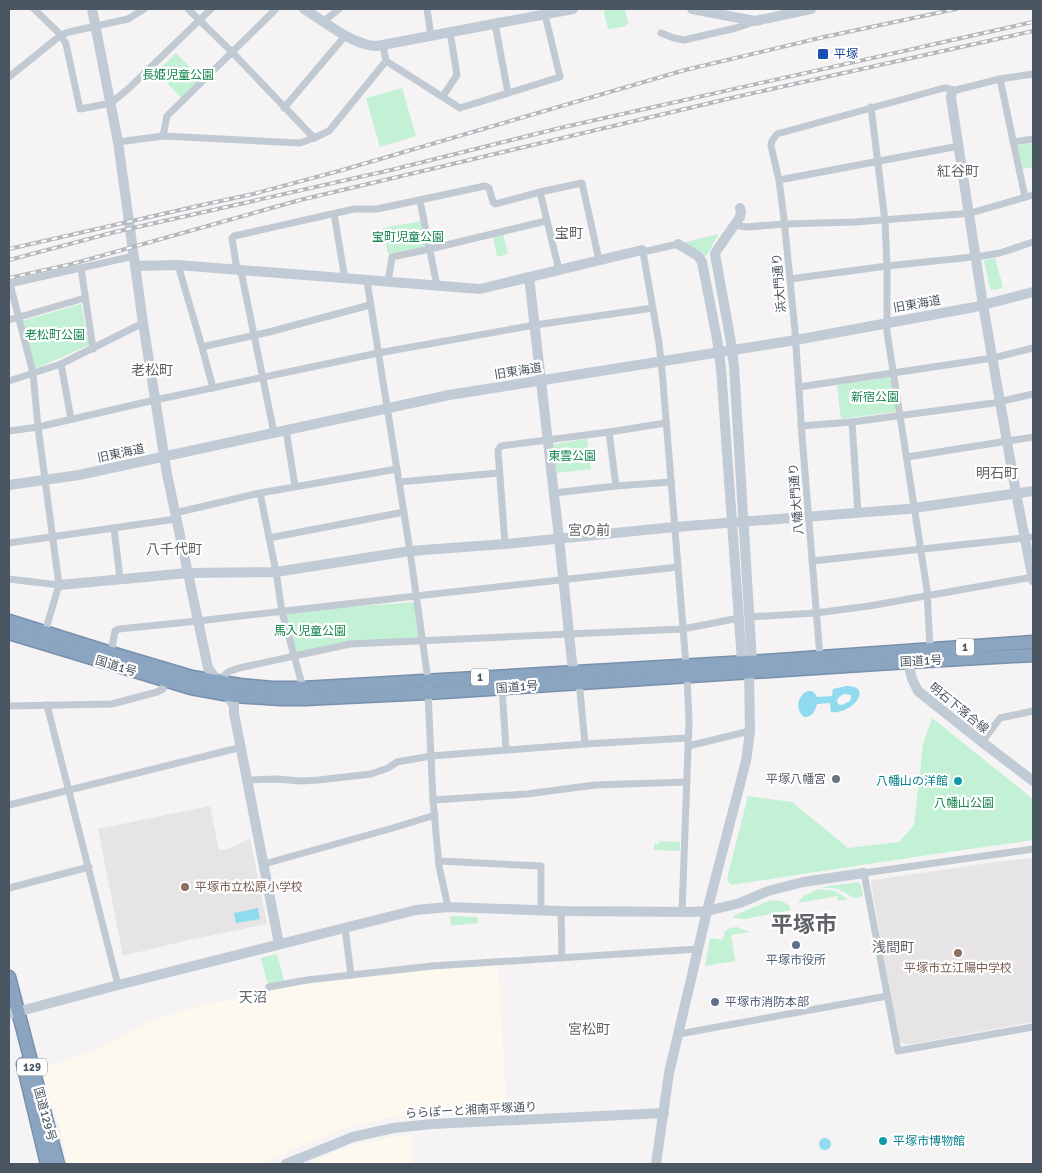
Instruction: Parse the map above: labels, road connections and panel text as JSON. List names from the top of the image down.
{
  "streets": {
    "highway": [
      "1",
      "国道1号",
      "129",
      "国道129号"
    ],
    "street": [
      "浜大門通り",
      "旧東海道",
      "八幡大門通り",
      "明石下落合線",
      "ららぽーと湘南平塚通り"
    ]
  },
  "crossings": [
    ["浜大門通り", "旧東海道"],
    ["浜大門通り", "八幡大門通り"],
    ["旧東海道", "八幡大門通り"],
    ["八幡大門通り", "国道1号"],
    ["国道1号", "明石下落合線"]
  ],
  "districts": [
    "紅谷町",
    "宝町",
    "老松町",
    "明石町",
    "宮の前",
    "八千代町",
    "平塚市",
    "浅間町",
    "天沼",
    "宮松町"
  ],
  "parks": [
    "長姫児童公園",
    "宝町児童公園",
    "老松町公園",
    "新宿公園",
    "東雲公園",
    "馬入児童公園",
    "八幡山公園"
  ],
  "places": {
    "transit": ["平塚"],
    "other": [
      "平塚八幡宮",
      "八幡山の洋館",
      "平塚市立松原小学校",
      "平塚市役所",
      "平塚市立江陽中学校",
      "平塚市消防本部",
      "平塚市博物館"
    ]
  }
}
